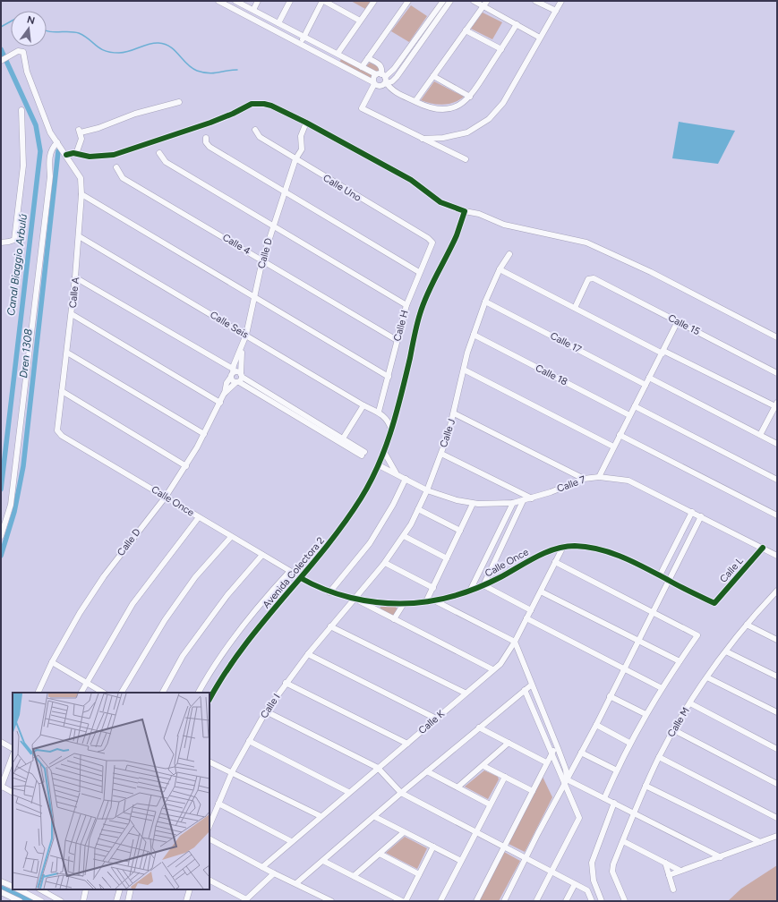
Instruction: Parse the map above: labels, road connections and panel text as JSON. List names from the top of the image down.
{
  "streets": {
    "street": [
      "Calle Uno",
      "Calle 4",
      "Calle D",
      "Calle A",
      "Calle Seis",
      "Calle 15",
      "Calle H",
      "Calle 17",
      "Calle 18",
      "Calle J",
      "Calle 7",
      "Calle Once",
      "Calle L",
      "Avenida Colectora 2",
      "Calle I",
      "Calle K",
      "Calle M"
    ]
  },
  "crossings": [
    ["Calle Uno", "Calle D"],
    ["Calle Uno", "Calle H"],
    ["Calle 4", "Calle D"],
    ["Calle 4", "Calle H"],
    ["Calle D", "Calle Seis"],
    ["Calle D", "Calle Once"],
    ["Calle A", "Calle Seis"],
    ["Calle A", "Calle Once"],
    ["Calle Seis", "Calle H"],
    ["Calle 17", "Calle J"],
    ["Calle 18", "Calle J"],
    ["Calle J", "Calle 7"],
    ["Calle J", "Calle Once"],
    ["Calle J", "Calle I"],
    ["Calle 7", "Calle L"],
    ["Calle 7", "Avenida Colectora 2"],
    ["Calle Once", "Calle L"],
    ["Calle Once", "Avenida Colectora 2"],
    ["Calle Once", "Calle I"],
    ["Calle Once", "Calle K"]
  ],
  "water": ["Canal Biaggio Arbulú", "Dren 1308"],
  "north": "top"
}
